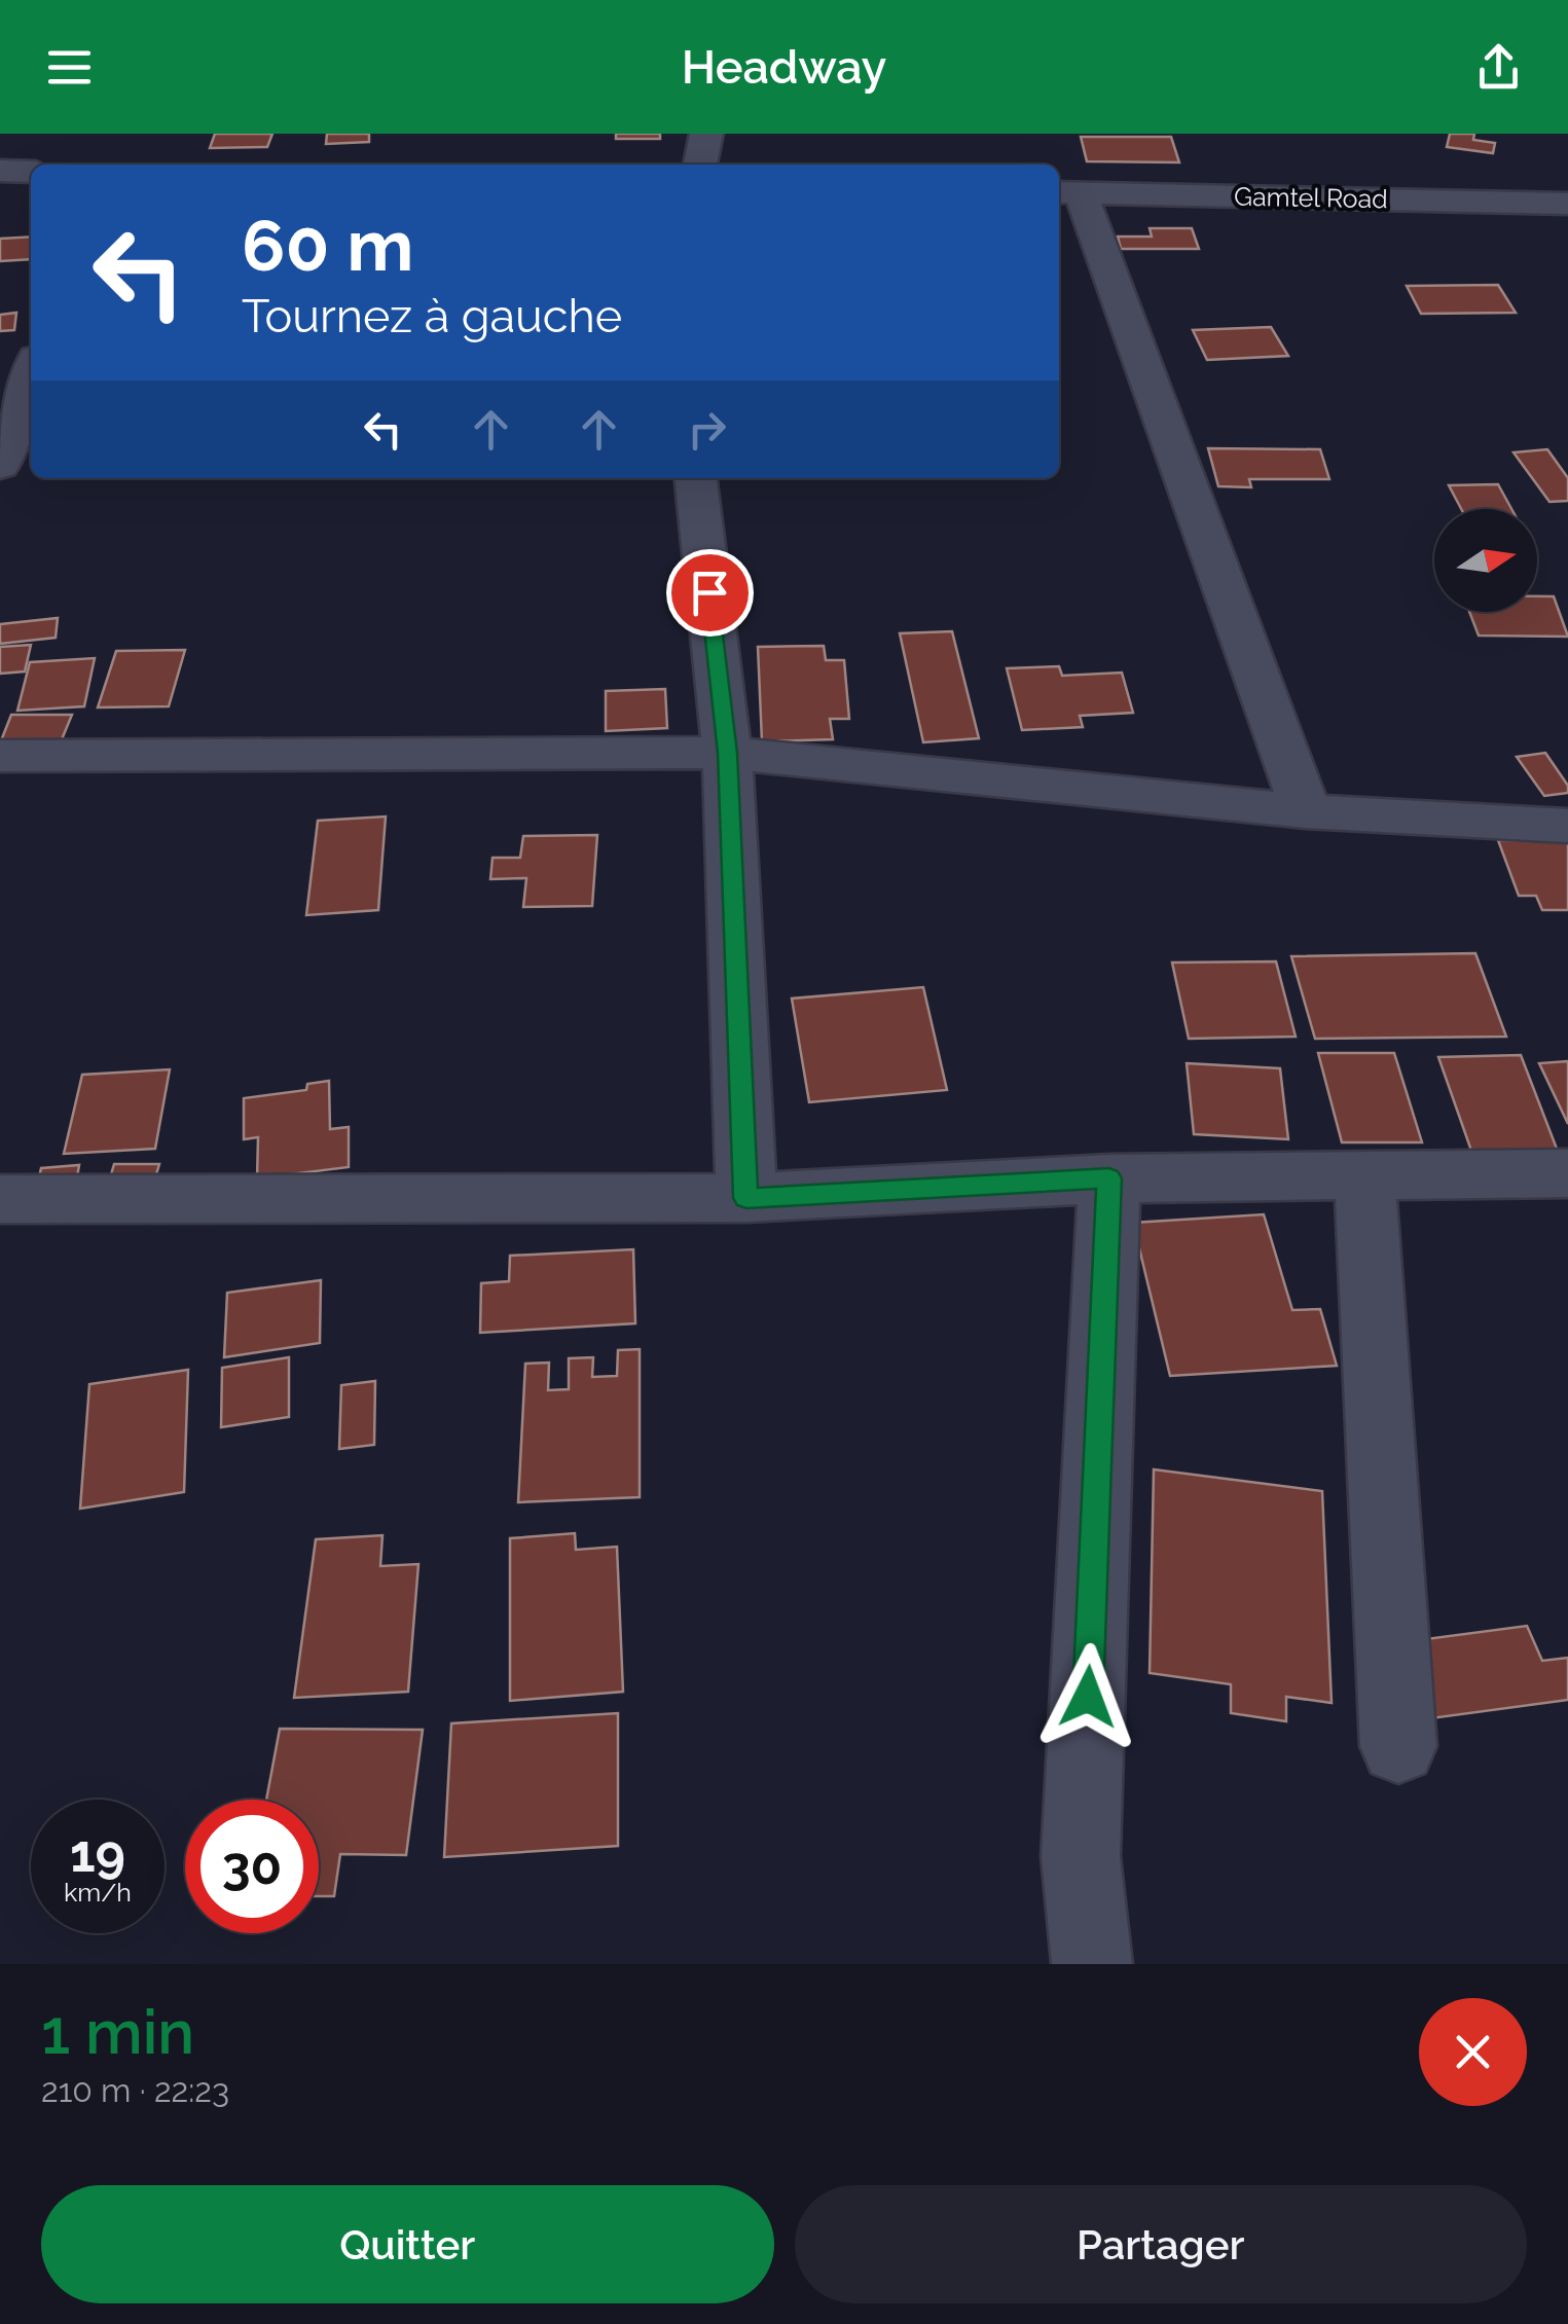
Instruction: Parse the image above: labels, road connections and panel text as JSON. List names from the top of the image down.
{
  "streets": {
    "street": ["Gamtel Road"]
  },
  "north": "right",
  "page": {
    "header": "Headway",
    "turn": ["60 m", "Tournez à gauche"],
    "speed": "19 km/h",
    "limit": "30",
    "heading": ["1 min", "210 m · 22:23"],
    "buttons": ["Quitter", "Partager"]
  }
}
